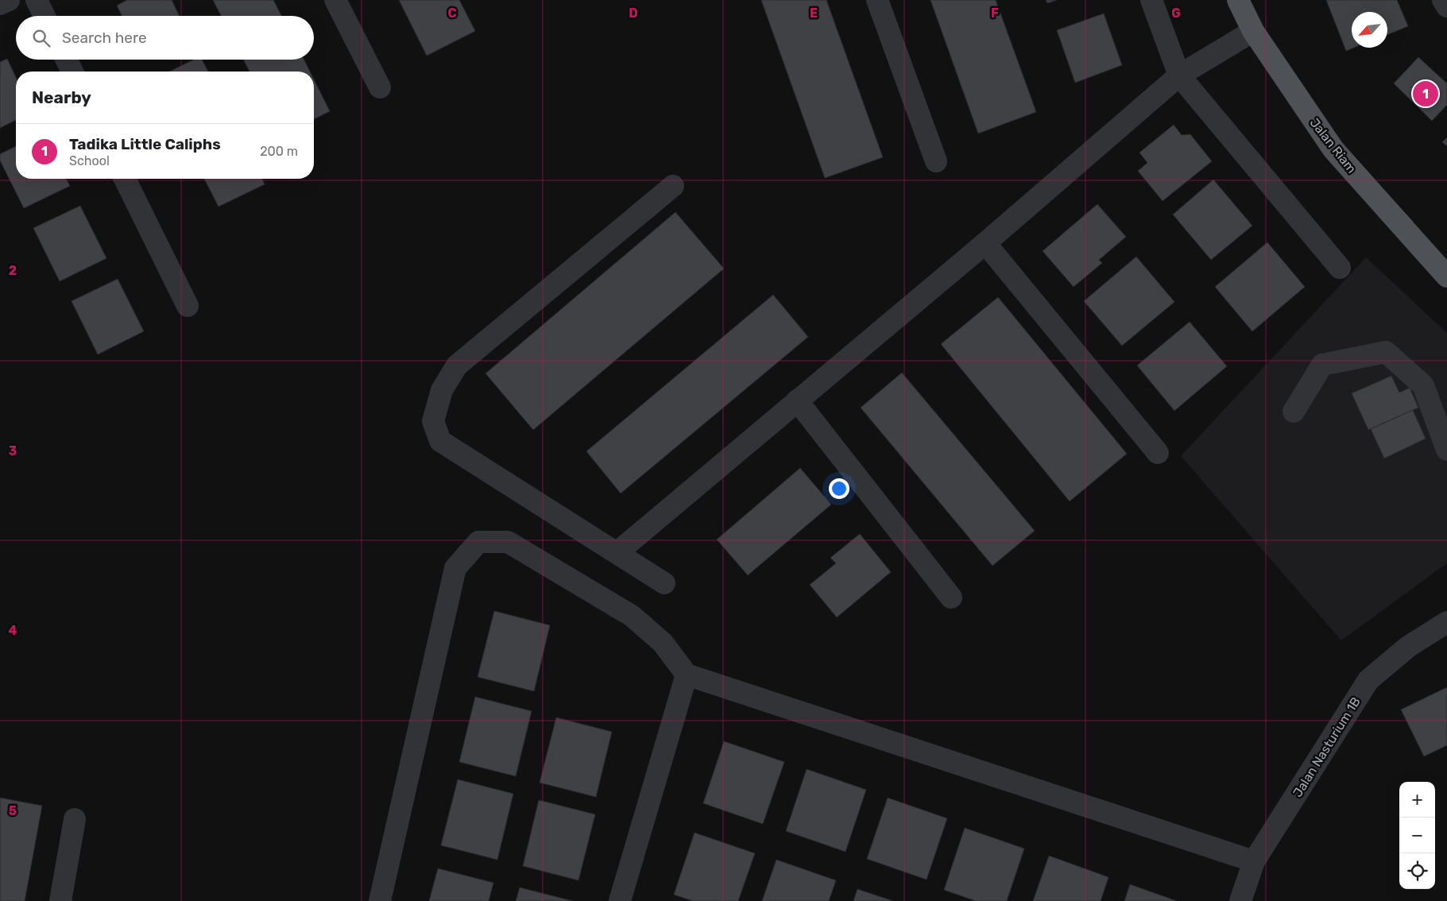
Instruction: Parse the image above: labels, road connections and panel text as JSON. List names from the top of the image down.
{
  "streets": {
    "main road": ["Jalan Riam"],
    "street": ["Jalan Nasturium 1B"]
  },
  "north": "bottom left",
  "page": {
    "search": "Search here",
    "heading": "Nearby",
    "pins": "1",
    "list": [
      {
        "mark": "1",
        "name": "Tadika Little Caliphs",
        "note": "School",
        "value": "200 m"
      }
    ],
    "map_buttons": ["+", "−"]
  },
  "grid": {
    "columns": [
      "C",
      "D",
      "E",
      "F",
      "G"
    ],
    "rows": [
      "2",
      "3",
      "4",
      "5"
    ]
  }
}
